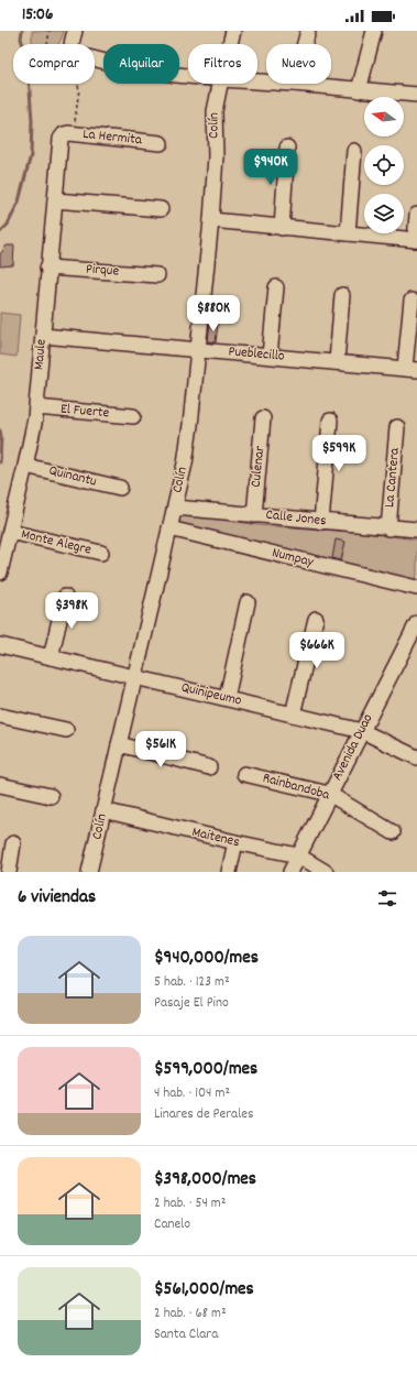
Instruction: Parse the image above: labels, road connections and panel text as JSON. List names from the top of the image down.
{
  "streets": {
    "street": [
      "Colín",
      "La Hermita",
      "Pirque",
      "Maule",
      "Pueblecillo",
      "El Fuerte",
      "Culenar",
      "Quinantu",
      "La Cantera",
      "Calle Jones",
      "Monte Alegre",
      "Numpay",
      "Quinipeumo",
      "Avenida Duao",
      "Rainbandoba",
      "Maitenes"
    ]
  },
  "crossings": [
    ["Colín", "Pueblecillo"],
    ["Colín", "Calle Jones"],
    ["Colín", "Numpay"],
    ["Colín", "Quinipeumo"],
    ["Colín", "Maitenes"],
    ["La Hermita", "Maule"],
    ["Pirque", "Maule"],
    ["Maule", "Pueblecillo"],
    ["Maule", "El Fuerte"],
    ["Maule", "Quinantu"],
    ["Maule", "Monte Alegre"],
    ["Culenar", "Calle Jones"],
    ["La Cantera", "Calle Jones"],
    ["Quinipeumo", "Avenida Duao"],
    ["Avenida Duao", "Rainbandoba"],
    ["Avenida Duao", "Maitenes"]
  ],
  "north": "left",
  "page": {
    "status": "15:06",
    "chip": [
      "Comprar",
      "Alquilar",
      "Filtros",
      "Nuevo"
    ],
    "price": [
      "$940K",
      "$880K",
      "$599K",
      "$398K",
      "$666K",
      "$561K"
    ],
    "heading": "6 viviendas",
    "list": [
      {
        "name": "$940,000/mes",
        "note": "5 hab. · 123 m² · Pasaje El Pino"
      },
      {
        "name": "$599,000/mes",
        "note": "4 hab. · 104 m² · Linares de Perales"
      },
      {
        "name": "$398,000/mes",
        "note": "2 hab. · 54 m² · Canelo"
      },
      {
        "name": "$561,000/mes",
        "note": "2 hab. · 68 m² · Santa Clara"
      }
    ]
  }
}
